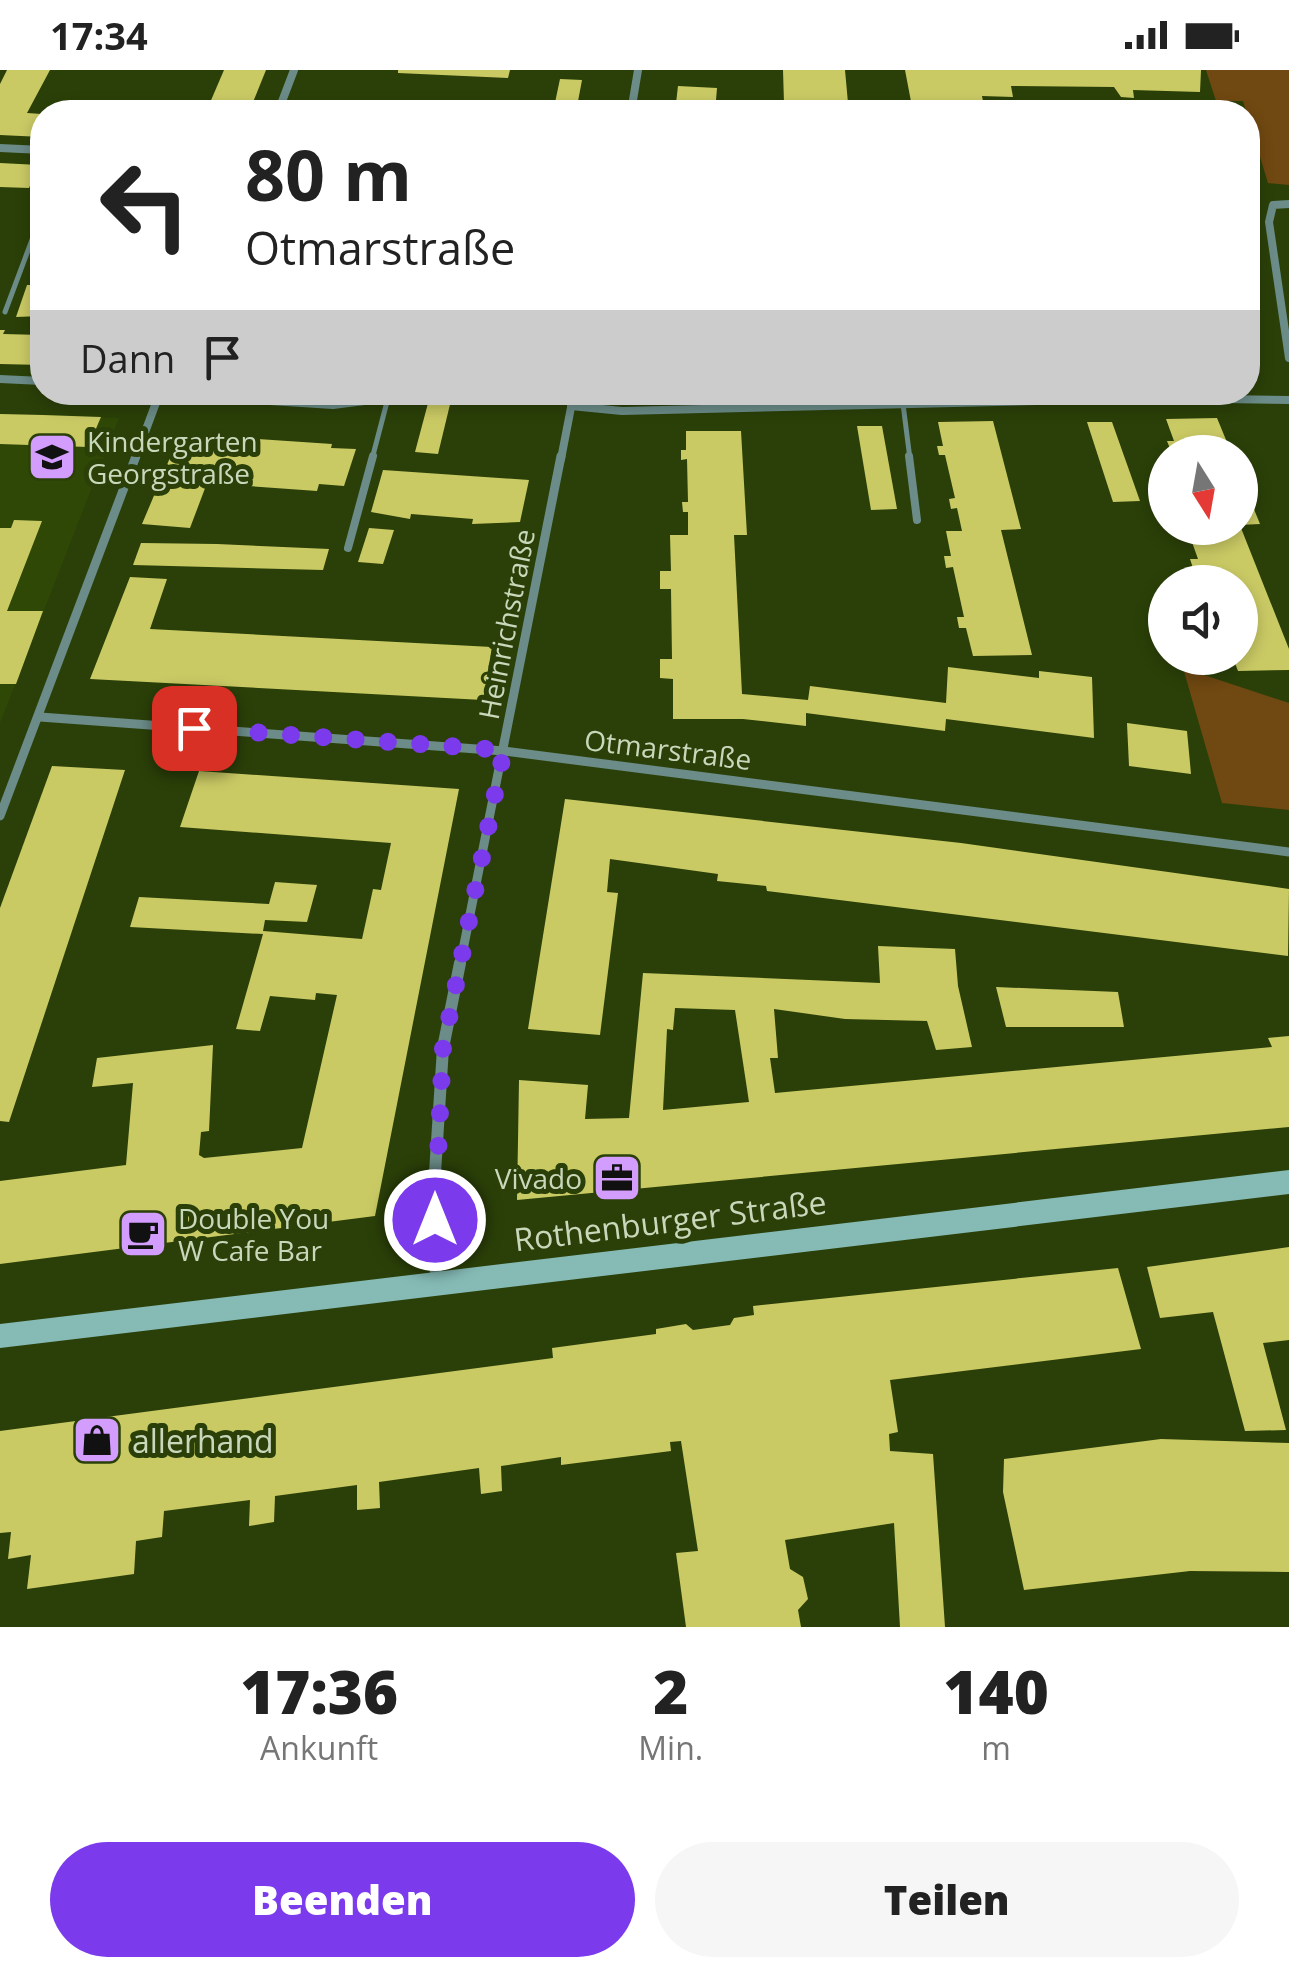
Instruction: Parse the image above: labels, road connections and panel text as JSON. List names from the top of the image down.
{
  "streets": {
    "main road": ["Rothenburger Straße"],
    "street": ["Heinrichstraße", "Otmarstraße"]
  },
  "crossings": [
    ["Heinrichstraße", "Otmarstraße"],
    ["Heinrichstraße", "Rothenburger Straße"]
  ],
  "places": {
    "school or university": ["Kindergarten Georgstraße"],
    "office": ["Vivado"],
    "cafe": ["Double You W Cafe Bar"],
    "shop": ["allerhand"]
  },
  "north": "bottom",
  "page": {
    "status": "17:34",
    "turn": ["80 m", "Otmarstraße"],
    "then": "Dann",
    "eta": [
      "17:36",
      "Ankunft",
      "2",
      "Min.",
      "140",
      "m"
    ],
    "buttons": ["Beenden", "Teilen"]
  }
}
